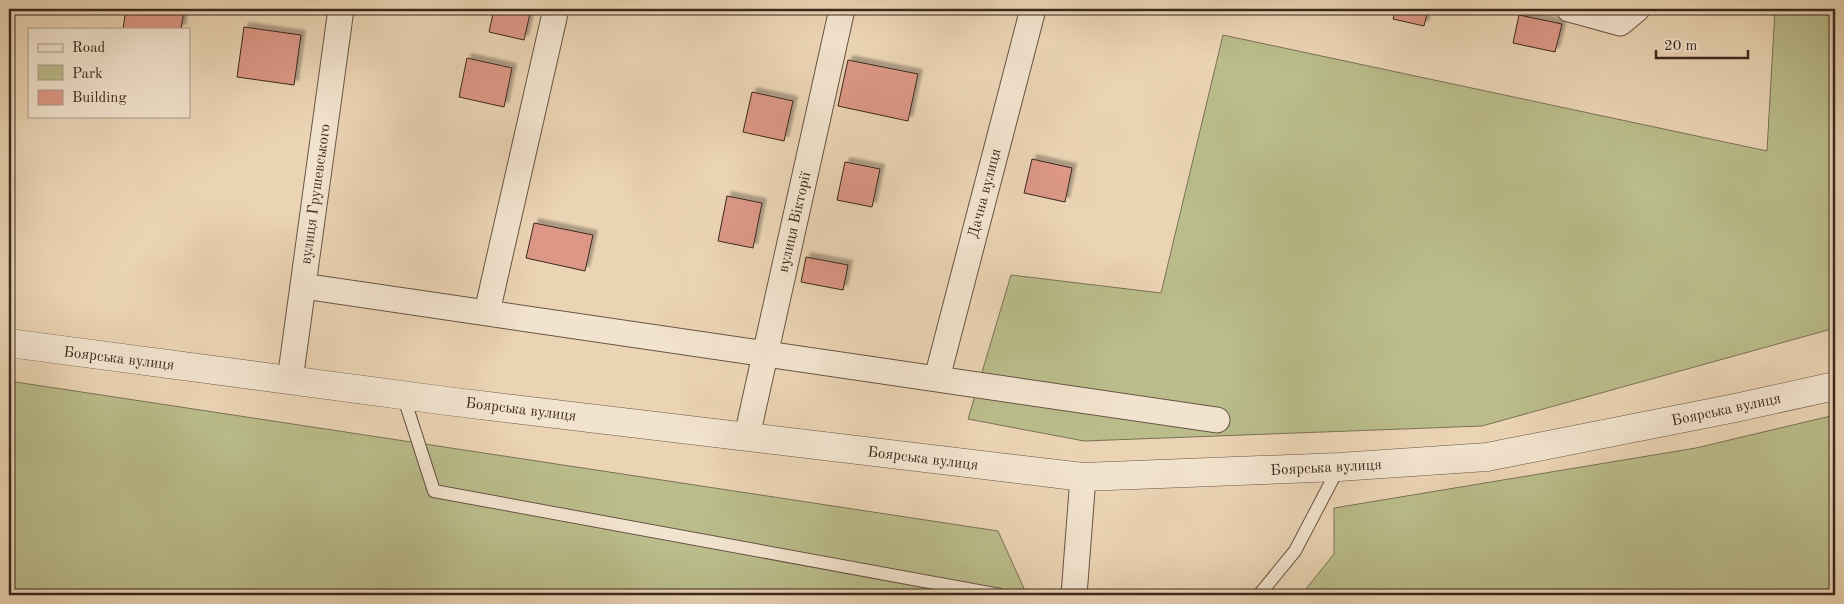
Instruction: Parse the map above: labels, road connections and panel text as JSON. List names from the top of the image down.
{
  "streets": {
    "street": [
      "Дачна вулиця",
      "вулиця Грушевського",
      "вулиця Вікторії",
      "Боярська вулиця"
    ]
  },
  "crossings": [
    ["вулиця Грушевського", "Боярська вулиця"],
    ["вулиця Вікторії", "Боярська вулиця"]
  ],
  "legend": ["Road", "Park", "Building"],
  "scale_bar": "20 m"
}
